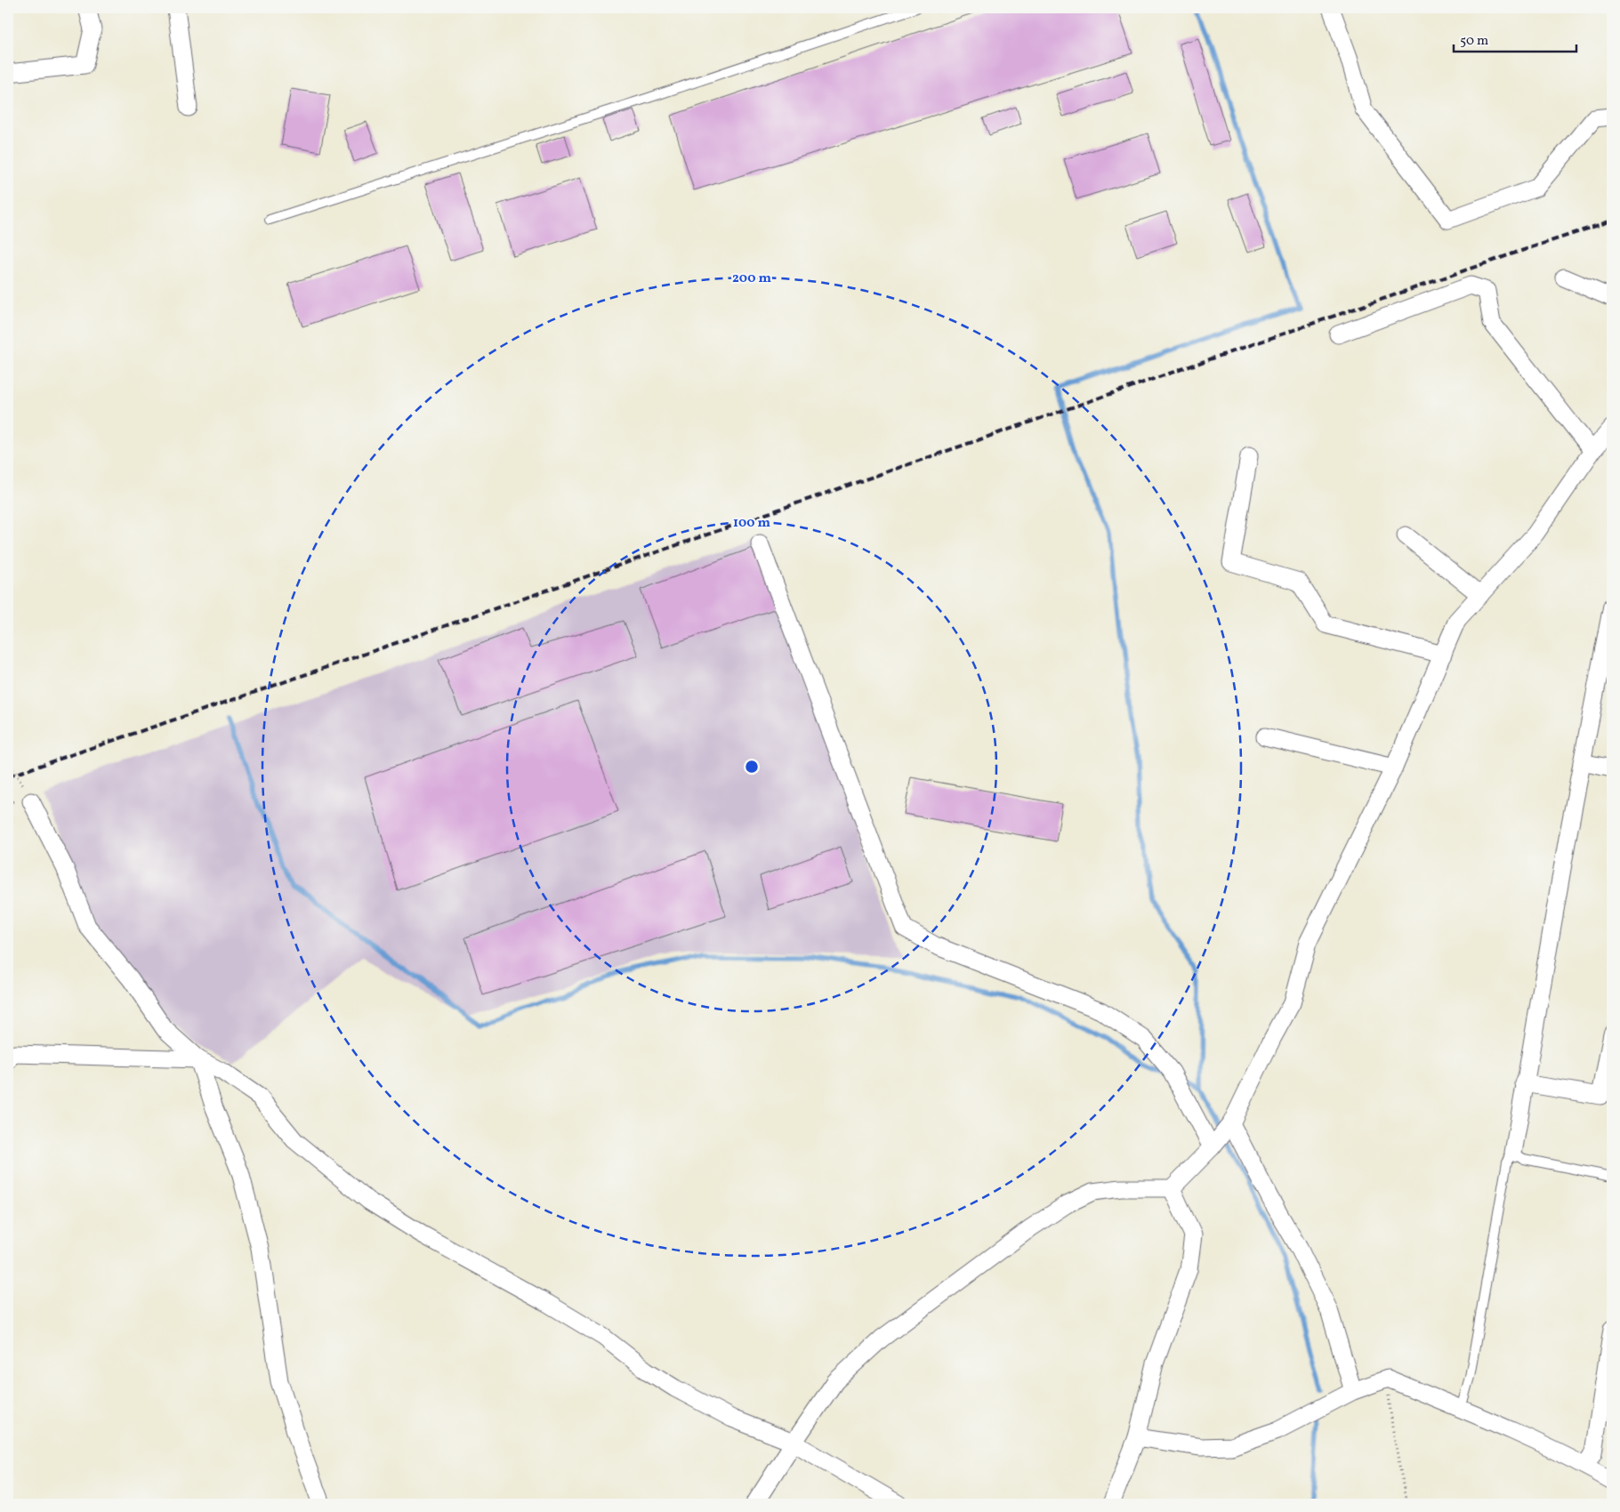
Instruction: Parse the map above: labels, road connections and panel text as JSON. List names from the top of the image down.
{
  "scale_bar": "50 m",
  "rings": ["200 m", "100 m"]
}
